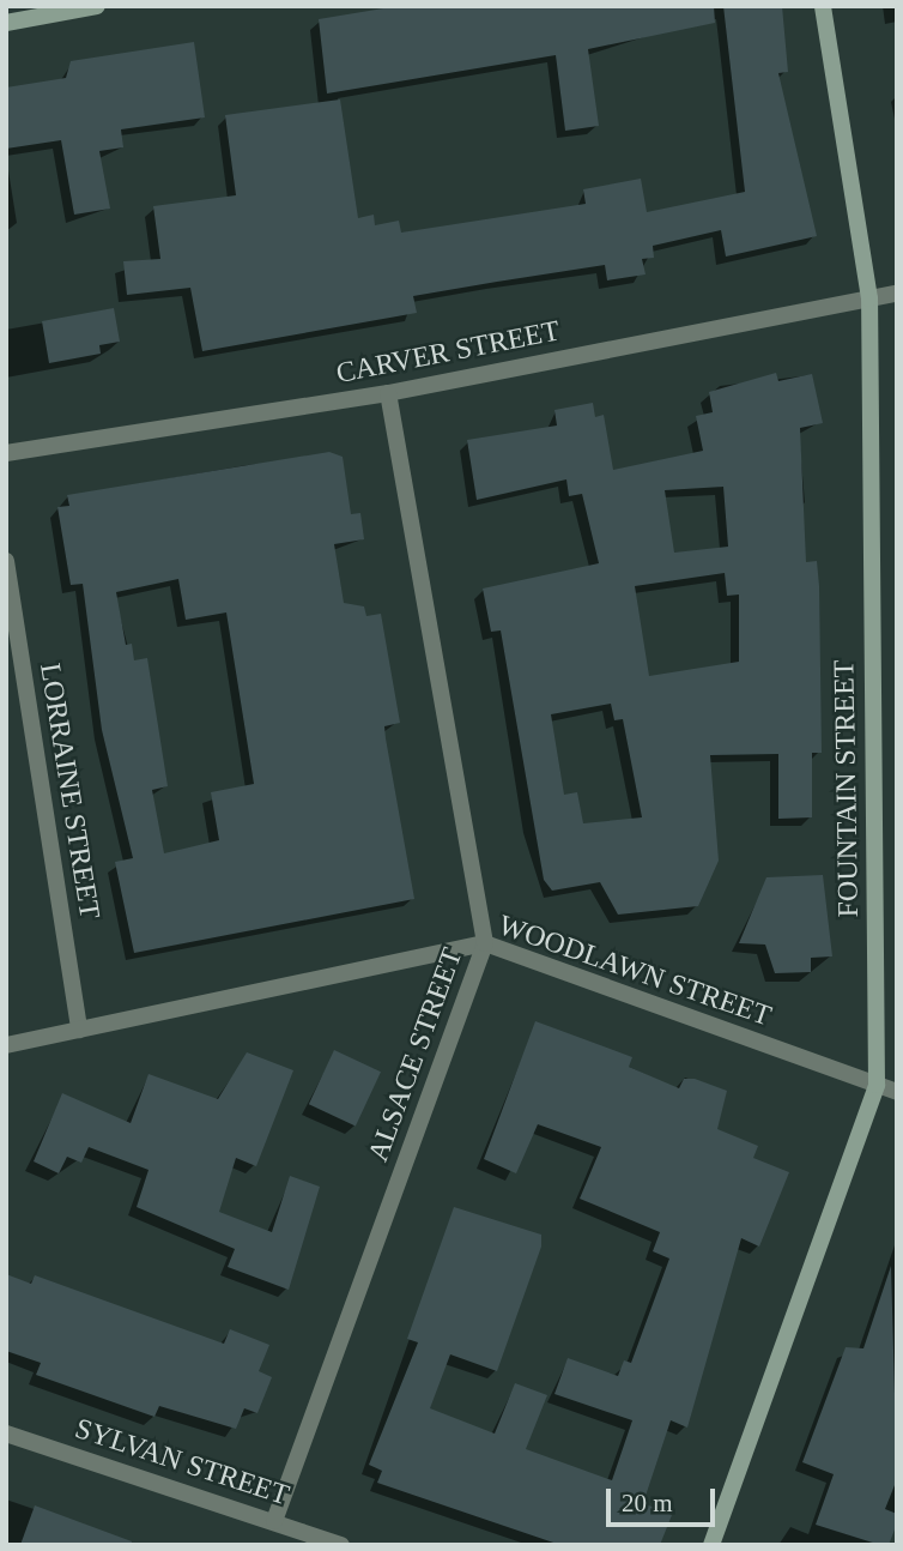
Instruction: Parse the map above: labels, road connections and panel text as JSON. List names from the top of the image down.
{
  "streets": {
    "street": [
      "CARVER STREET",
      "FOUNTAIN STREET",
      "LORRAINE STREET",
      "WOODLAWN STREET",
      "ALSACE STREET",
      "SYLVAN STREET"
    ]
  },
  "crossings": [
    ["CARVER STREET", "FOUNTAIN STREET"],
    ["CARVER STREET", "ALSACE STREET"],
    ["FOUNTAIN STREET", "WOODLAWN STREET"],
    ["LORRAINE STREET", "WOODLAWN STREET"],
    ["WOODLAWN STREET", "ALSACE STREET"],
    ["ALSACE STREET", "SYLVAN STREET"]
  ],
  "scale_bar": "20 m"
}
